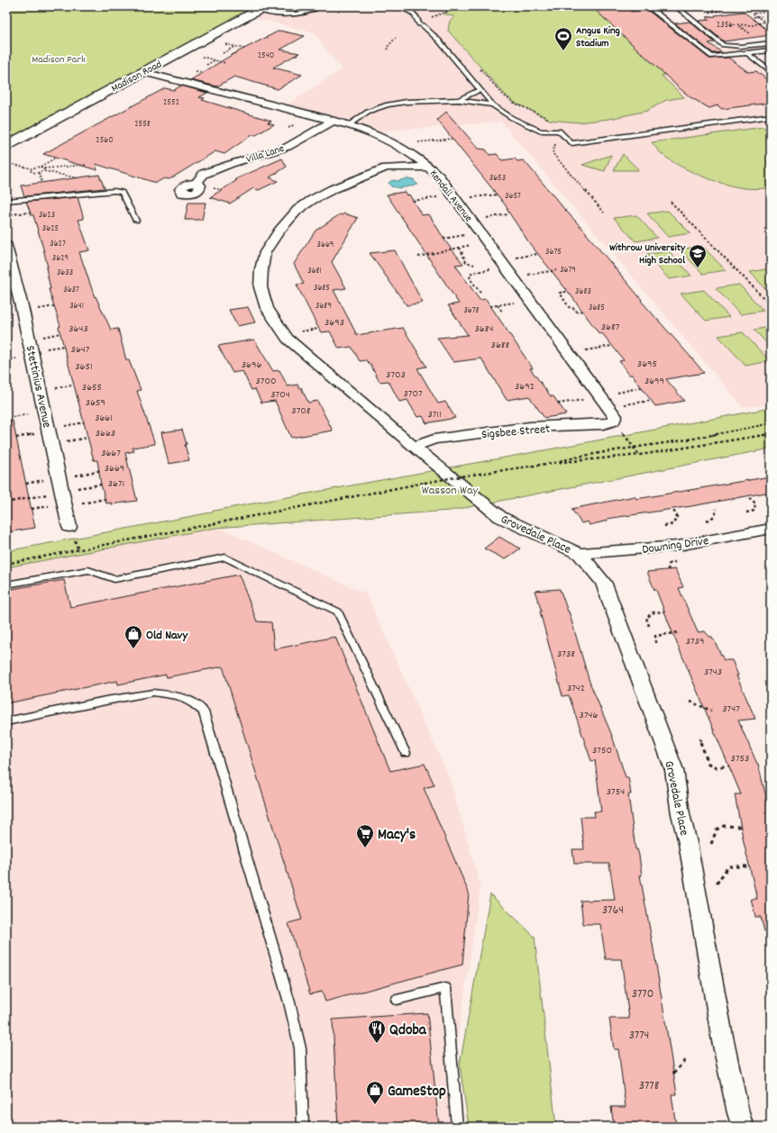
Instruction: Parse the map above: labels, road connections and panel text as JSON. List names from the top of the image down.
{
  "streets": {
    "main road": ["Madison Road"],
    "street": [
      "Villa Lane",
      "Kendall Avenue",
      "Stettinius Avenue",
      "Sigsbee Street",
      "Grovedale Place",
      "Downing Drive"
    ]
  },
  "crossings": [
    ["Madison Road", "Kendall Avenue"],
    ["Villa Lane", "Kendall Avenue"],
    ["Kendall Avenue", "Sigsbee Street"],
    ["Kendall Avenue", "Grovedale Place"],
    ["Sigsbee Street", "Grovedale Place"],
    ["Grovedale Place", "Downing Drive"]
  ],
  "parks": ["Madison Park", "Wasson Way"],
  "places": {
    "sports": ["Angus King Stadium"],
    "school or university": ["Withrow University High School"],
    "shop": ["Old Navy", "GameStop"],
    "supermarket": ["Macy's"],
    "restaurant": ["Qdoba"]
  },
  "house_numbers": [
    "2356",
    "2540",
    "2552",
    "2558",
    "2560",
    "3653",
    "3657",
    "3623",
    "3625",
    "3627",
    "3669",
    "3675",
    "3629",
    "3679",
    "3681",
    "3633",
    "3685",
    "3637",
    "3683",
    "3641",
    "3689",
    "3685",
    "3678",
    "3693",
    "3687",
    "3643",
    "3684",
    "3688",
    "3647",
    "3695",
    "3696",
    "3651",
    "3703",
    "3700",
    "3699",
    "3692",
    "3655",
    "3707",
    "3704",
    "3659",
    "3708",
    "3711",
    "3661",
    "3663",
    "3667",
    "3669",
    "3671",
    "3739",
    "3738",
    "3743",
    "3742",
    "3747",
    "3746",
    "3750",
    "3753",
    "3754",
    "3764",
    "3770",
    "3774",
    "3778"
  ]
}
